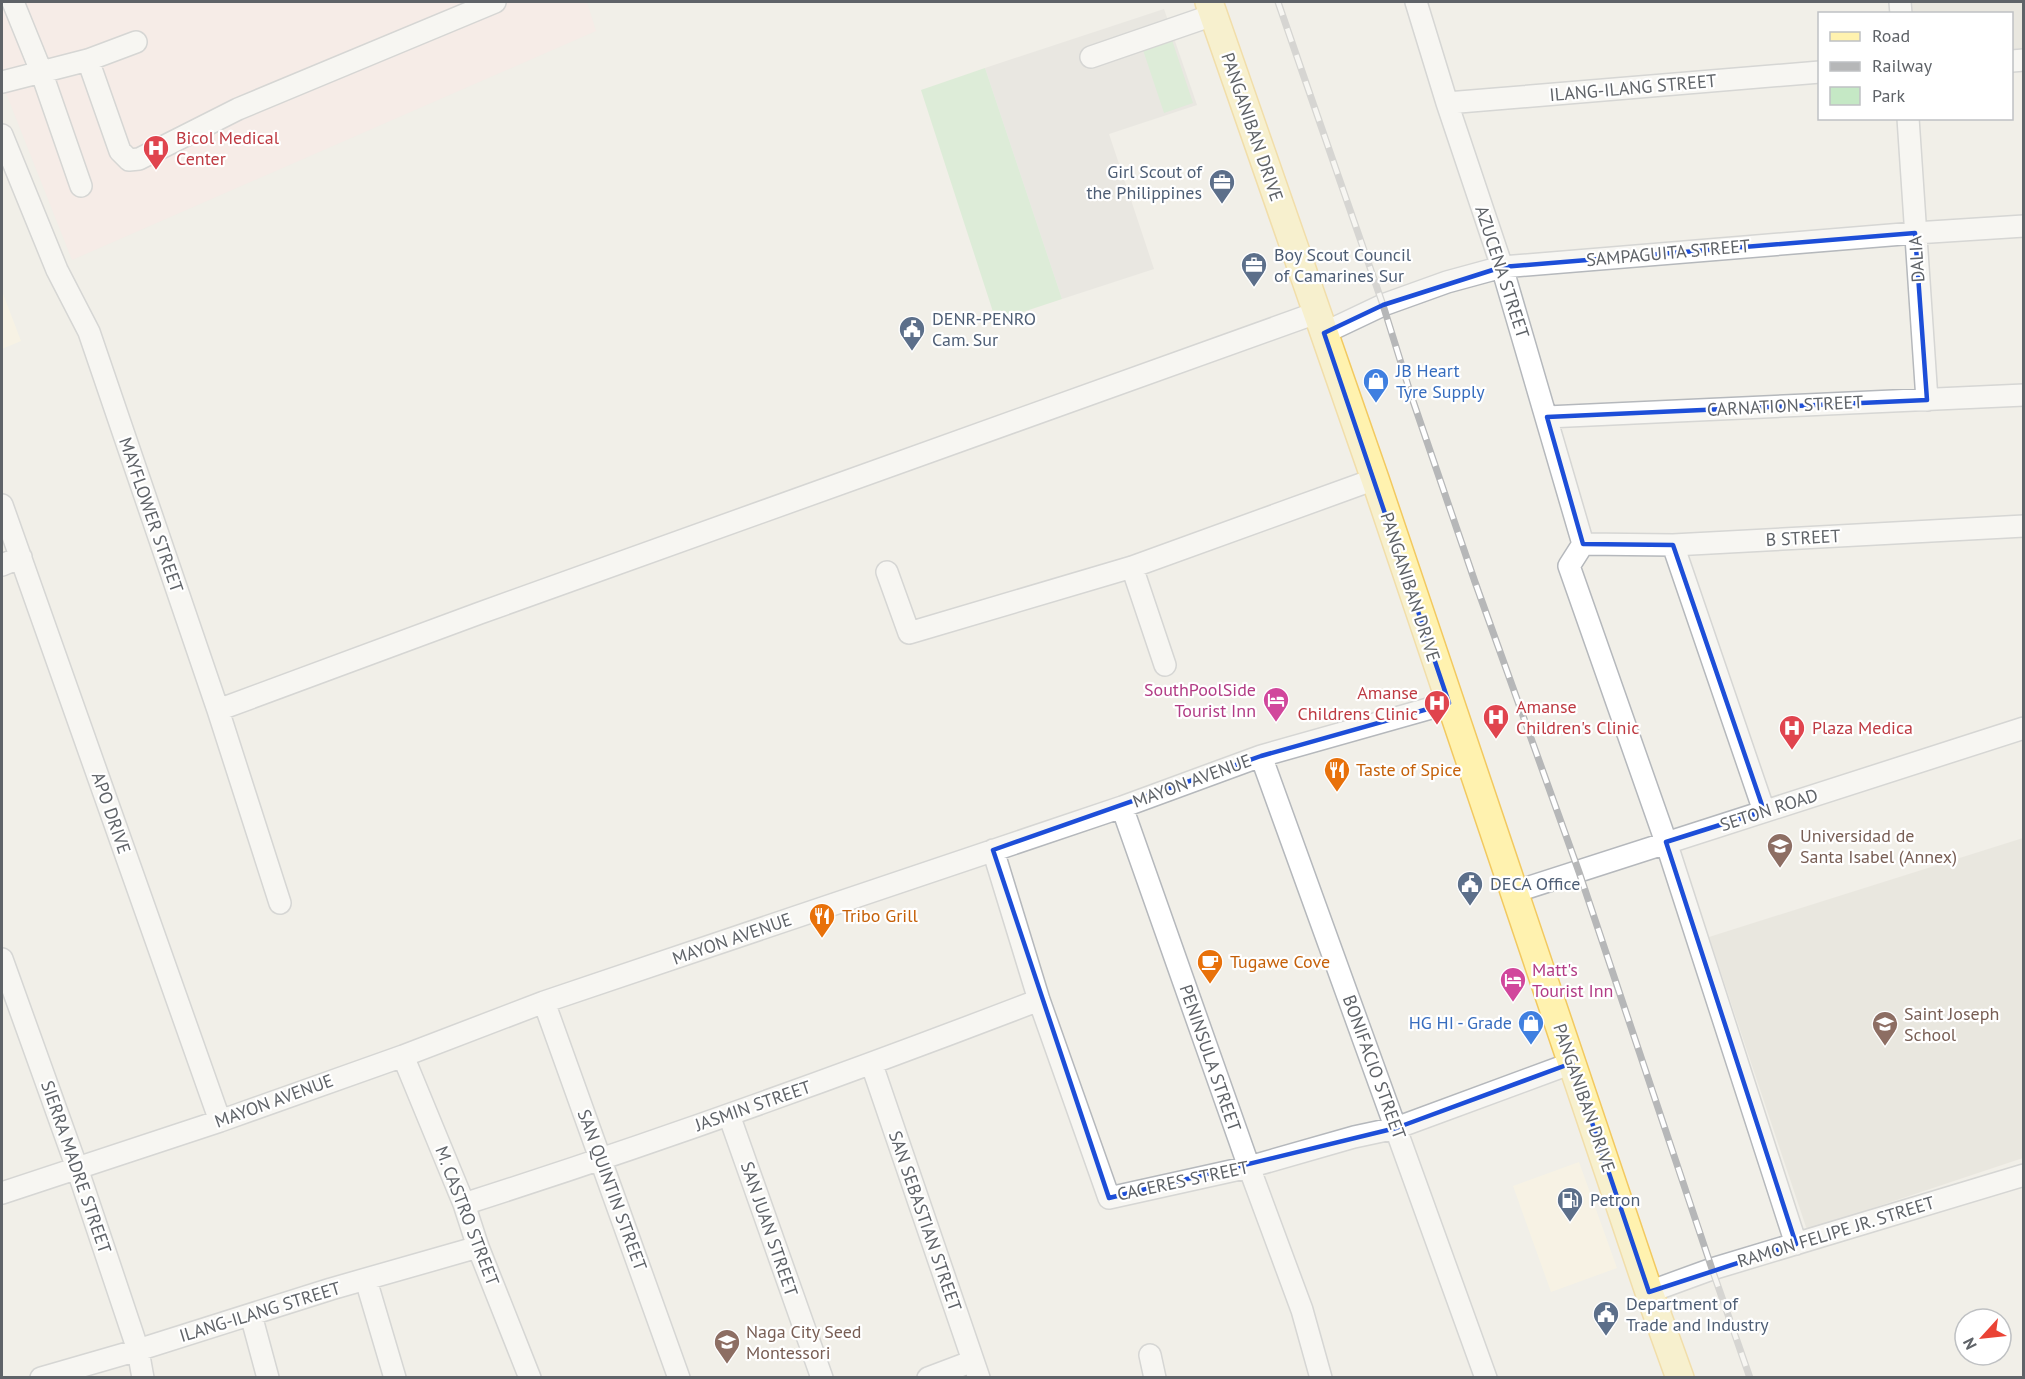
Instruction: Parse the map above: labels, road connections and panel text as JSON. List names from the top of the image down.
{
  "streets": {
    "main road": ["PANGANIBAN DRIVE"],
    "street": [
      "ILANG-ILANG STREET",
      "SAMPAGUITA STREET",
      "DALIA",
      "AZUCENA STREET",
      "CARNATION STREET",
      "MAYFLOWER STREET",
      "B STREET",
      "MAYON AVENUE",
      "SETON ROAD",
      "APO DRIVE",
      "PENINSULA STREET",
      "BONIFACIO STREET",
      "JASMIN STREET",
      "SIERRA MADRE STREET",
      "CACERES STREET",
      "SAN QUINTIN STREET",
      "M. CASTRO STREET",
      "SAN SEBASTIAN STREET",
      "SAN JUAN STREET",
      "RAMON FELIPE JR. STREET"
    ]
  },
  "crossings": [
    ["ILANG-ILANG STREET", "AZUCENA STREET"],
    ["ILANG-ILANG STREET", "SIERRA MADRE STREET"],
    ["ILANG-ILANG STREET", "M. CASTRO STREET"],
    ["PANGANIBAN DRIVE", "SAMPAGUITA STREET"],
    ["PANGANIBAN DRIVE", "MAYON AVENUE"],
    ["PANGANIBAN DRIVE", "SETON ROAD"],
    ["PANGANIBAN DRIVE", "CACERES STREET"],
    ["PANGANIBAN DRIVE", "RAMON FELIPE JR. STREET"],
    ["SAMPAGUITA STREET", "DALIA"],
    ["SAMPAGUITA STREET", "AZUCENA STREET"],
    ["SAMPAGUITA STREET", "MAYFLOWER STREET"],
    ["DALIA", "CARNATION STREET"],
    ["AZUCENA STREET", "CARNATION STREET"],
    ["AZUCENA STREET", "B STREET"],
    ["MAYON AVENUE", "APO DRIVE"],
    ["MAYON AVENUE", "PENINSULA STREET"],
    ["MAYON AVENUE", "BONIFACIO STREET"],
    ["MAYON AVENUE", "SIERRA MADRE STREET"],
    ["MAYON AVENUE", "CACERES STREET"],
    ["MAYON AVENUE", "SAN QUINTIN STREET"],
    ["MAYON AVENUE", "M. CASTRO STREET"],
    ["PENINSULA STREET", "CACERES STREET"],
    ["BONIFACIO STREET", "CACERES STREET"],
    ["JASMIN STREET", "CACERES STREET"],
    ["JASMIN STREET", "SAN QUINTIN STREET"],
    ["JASMIN STREET", "M. CASTRO STREET"],
    ["JASMIN STREET", "SAN SEBASTIAN STREET"],
    ["JASMIN STREET", "SAN JUAN STREET"]
  ],
  "places": {
    "hospital": [
      "Bicol Medical Center",
      "Amanse Childrens Clinic",
      "Amanse Children's Clinic",
      "Plaza Medica"
    ],
    "office": ["Girl Scout of the Philippines", "Boy Scout Council of Camarines Sur"],
    "public building": ["DENR-PENRO Cam. Sur", "DECA Office", "Department of Trade and Industry"],
    "shop": ["JB Heart Tyre Supply", "HG HI - Grade"],
    "hotel": ["SouthPoolSide Tourist Inn", "Matt's Tourist Inn"],
    "restaurant": ["Taste of Spice", "Tribo Grill"],
    "school or university": ["Universidad de Santa Isabel (Annex)", "Saint Joseph School", "Naga City Seed Montessori"],
    "cafe": ["Tugawe Cove"],
    "fuel station": ["Petron"]
  },
  "legend": ["Road", "Railway", "Park"],
  "north": "bottom left"
}
